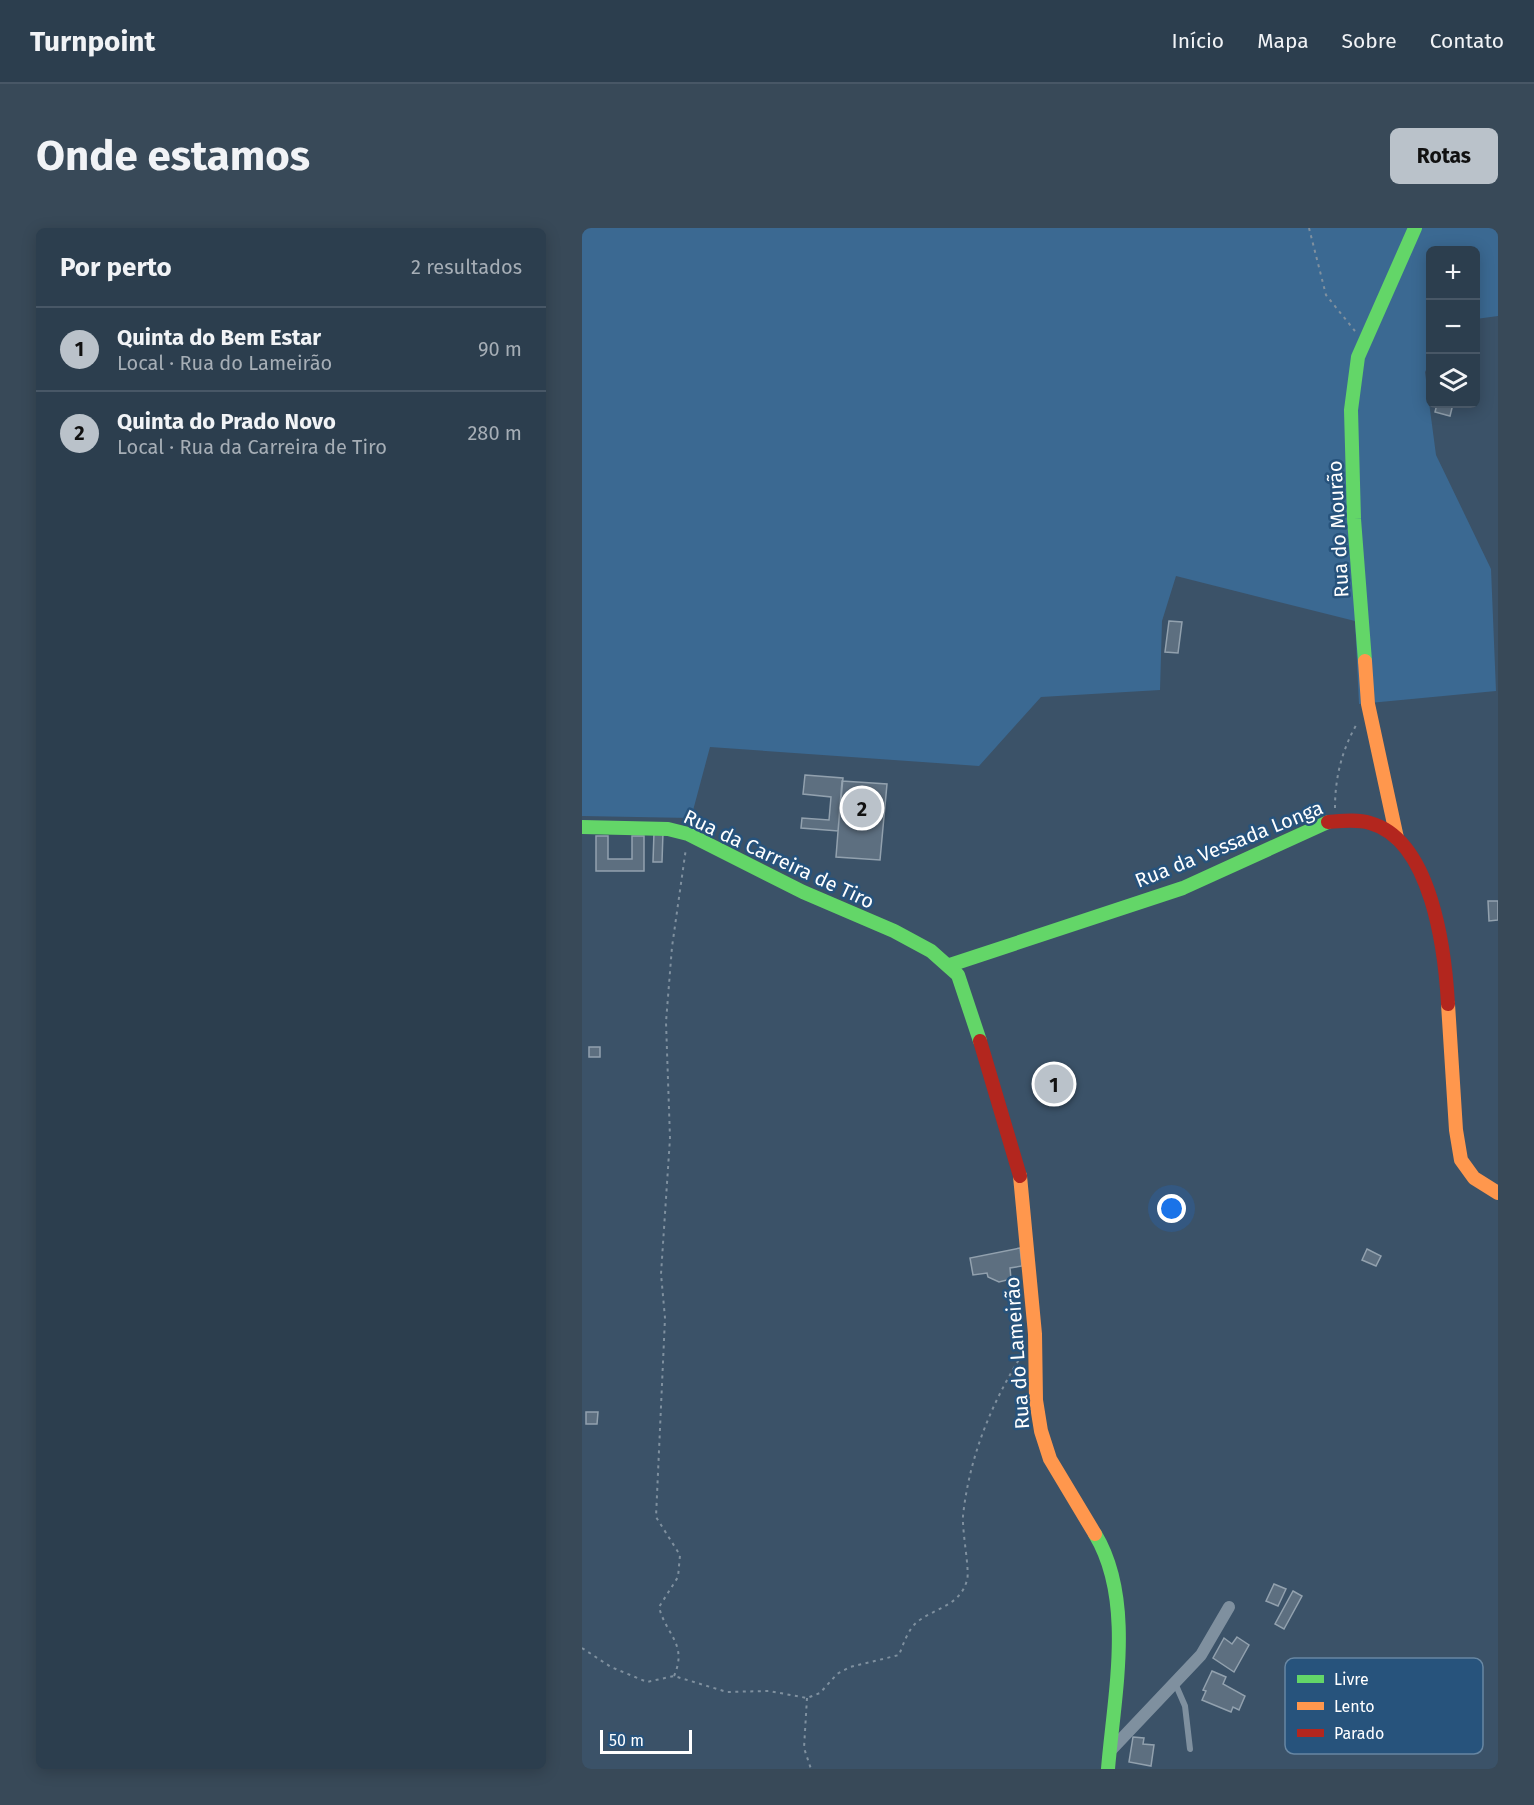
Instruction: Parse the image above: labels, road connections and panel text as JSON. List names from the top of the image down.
{
  "streets": {
    "street": [
      "Rua do Mourão",
      "Rua da Vessada Longa",
      "Rua da Carreira de Tiro",
      "Rua do Lameirão"
    ]
  },
  "crossings": [
    ["Rua do Mourão", "Rua da Vessada Longa"],
    ["Rua da Vessada Longa", "Rua da Carreira de Tiro"],
    ["Rua da Vessada Longa", "Rua do Lameirão"],
    ["Rua da Carreira de Tiro", "Rua do Lameirão"]
  ],
  "legend": ["Livre", "Lento", "Parado"],
  "scale_bar": "50 m",
  "page": {
    "header": "Turnpoint",
    "nav": [
      "Início",
      "Mapa",
      "Sobre",
      "Contato"
    ],
    "buttons": "Rotas",
    "title": "Onde estamos",
    "heading": ["Por perto", "2 resultados"],
    "map_buttons": ["+", "−"],
    "list": [
      {
        "mark": "1",
        "name": "Quinta do Bem Estar",
        "note": "Local · Rua do Lameirão",
        "value": "90 m"
      },
      {
        "mark": "2",
        "name": "Quinta do Prado Novo",
        "note": "Local · Rua da Carreira de Tiro",
        "value": "280 m"
      }
    ],
    "pins": ["2", "1"],
    "scale": "50 m"
  }
}
